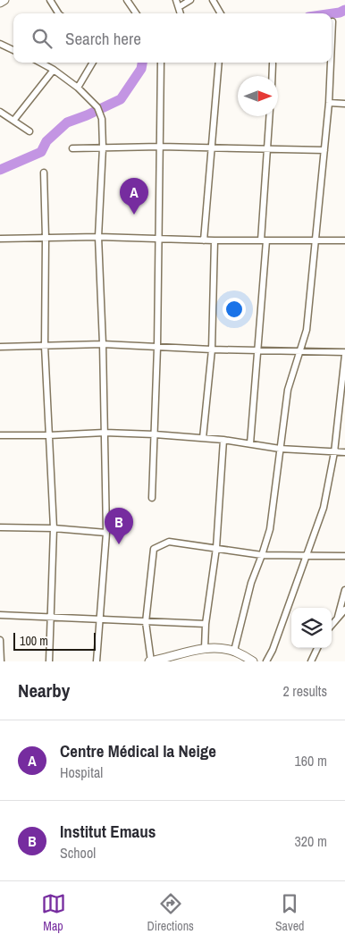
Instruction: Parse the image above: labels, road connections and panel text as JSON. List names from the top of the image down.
{
  "scale_bar": "100 m",
  "north": "right",
  "page": {
    "search": "Search here",
    "pins": ["A", "B"],
    "scale": "100 m",
    "heading": ["Nearby", "2 results"],
    "list": [
      {
        "mark": "A",
        "name": "Centre Médical la Neige",
        "note": "Hospital",
        "value": "160 m"
      },
      {
        "mark": "B",
        "name": "Institut Emaus",
        "note": "School",
        "value": "320 m"
      }
    ],
    "nav": ["Map", "Directions", "Saved"]
  }
}
